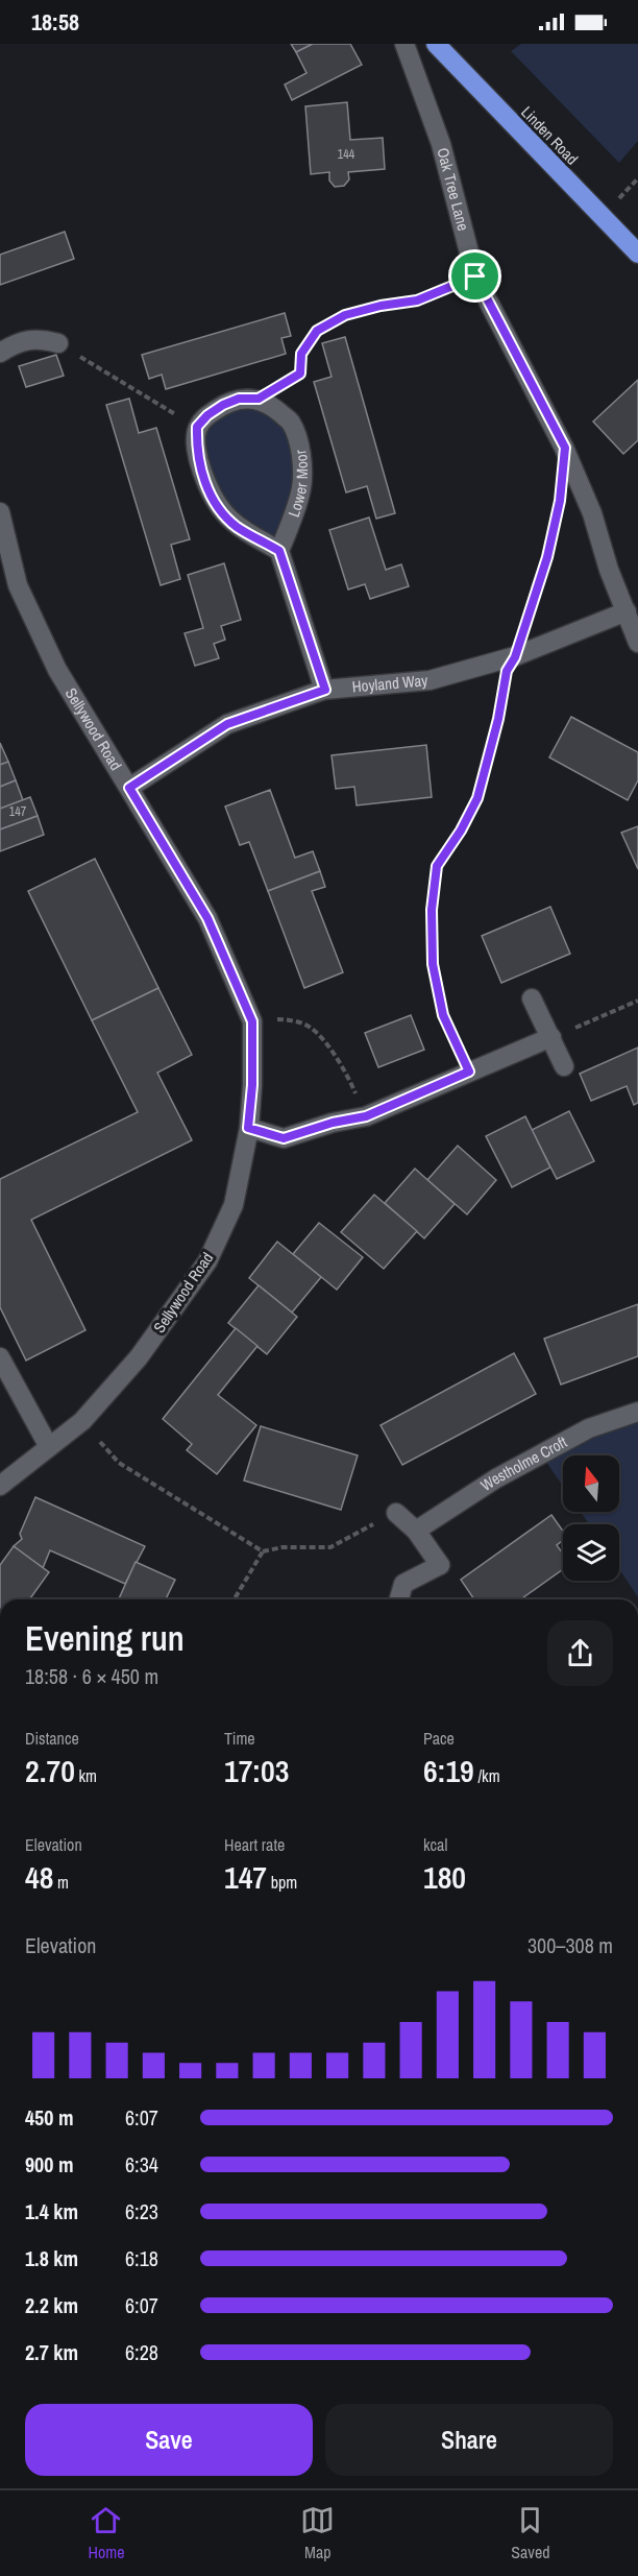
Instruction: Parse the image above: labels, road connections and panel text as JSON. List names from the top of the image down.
{
  "streets": {
    "highway": ["Linden Road"],
    "street": [
      "Oak Tree Lane",
      "Lower Moor",
      "Hoyland Way",
      "Sellywood Road",
      "Westholme Croft"
    ]
  },
  "crossings": [
    ["Oak Tree Lane", "Hoyland Way"],
    ["Hoyland Way", "Sellywood Road"]
  ],
  "house_numbers": ["144", "147"],
  "north": "top",
  "page": {
    "status": "18:58",
    "heading": ["Evening run", "18:58 · 6 × 450 m"],
    "stats": [
      ["Distance", "2.70 km"],
      ["Time", "17:03"],
      ["Pace", "6:19 /km"],
      ["Elevation", "48 m"],
      ["Heart rate", "147 bpm"],
      ["kcal", "180"]
    ],
    "chart": ["Elevation", "300–308 m"],
    "list": [
      {
        "name": "450 m",
        "note": "6:07"
      },
      {
        "name": "900 m",
        "note": "6:34"
      },
      {
        "name": "1.4 km",
        "note": "6:23"
      },
      {
        "name": "1.8 km",
        "note": "6:18"
      },
      {
        "name": "2.2 km",
        "note": "6:07"
      },
      {
        "name": "2.7 km",
        "note": "6:28"
      }
    ],
    "buttons": ["Save", "Share"],
    "tabs": ["Home", "Map", "Saved"]
  }
}
